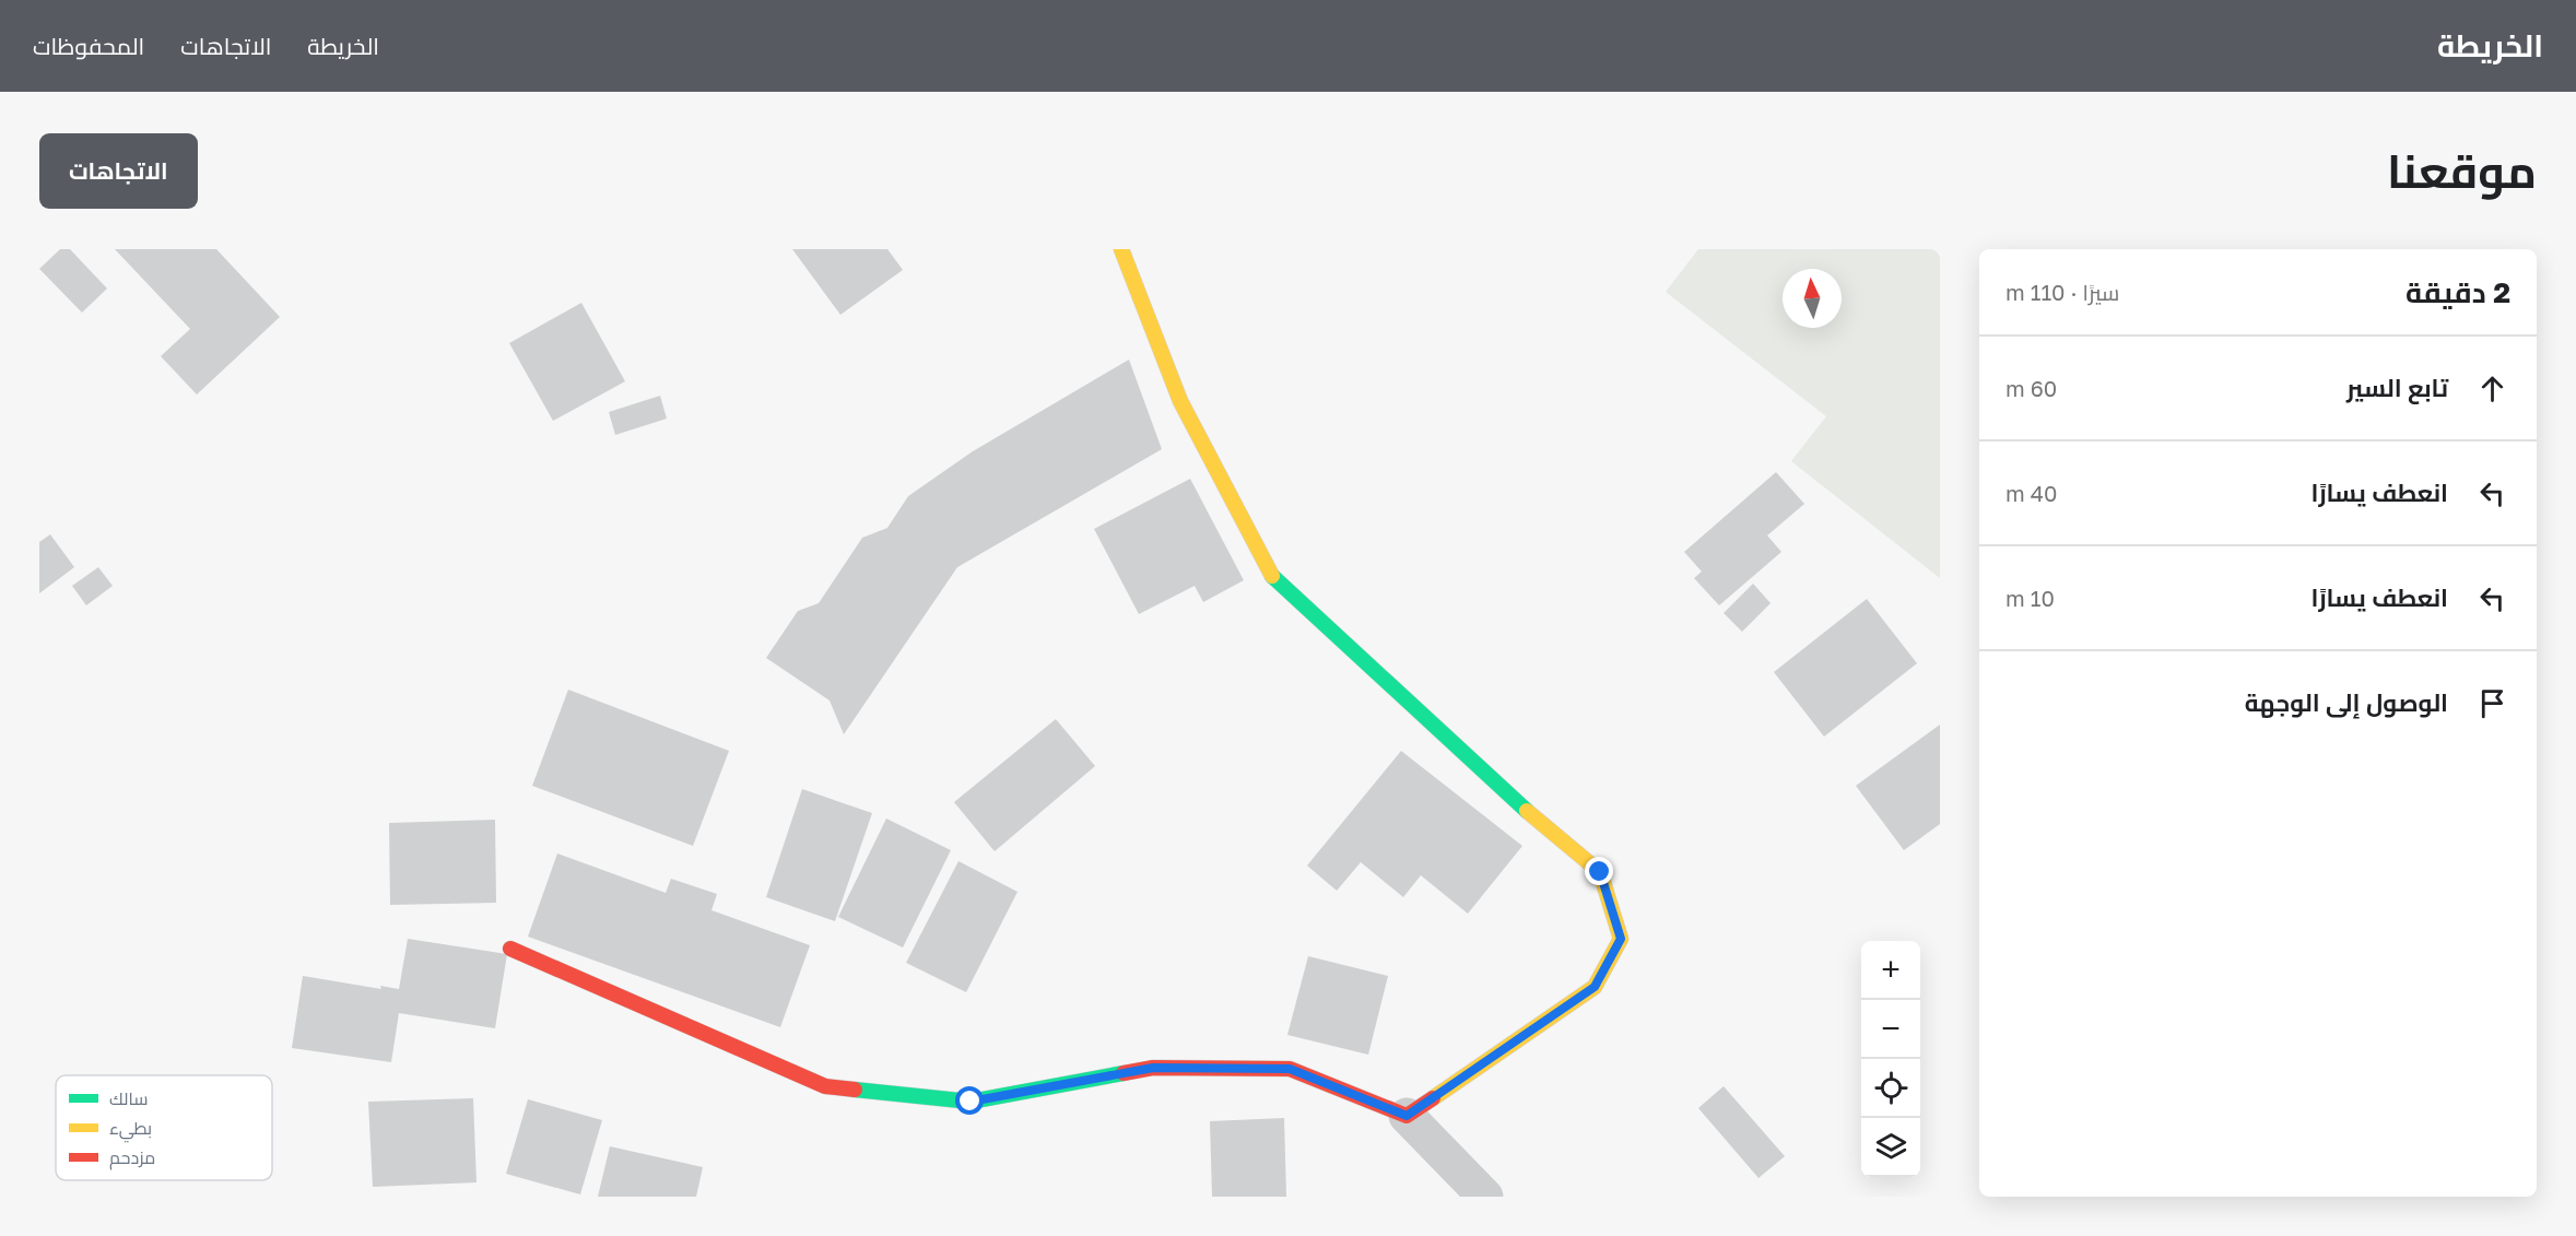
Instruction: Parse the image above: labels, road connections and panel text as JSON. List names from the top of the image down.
{
  "legend": ["سالك", "بطيء", "مزدحم"],
  "north": "top",
  "page": {
    "header": "الخريطة",
    "nav": ["الخريطة", "الاتجاهات", "المحفوظات"],
    "title": "موقعنا",
    "buttons": "الاتجاهات",
    "heading": ["2 دقيقة", "سيرًا · 110 m"],
    "list": [
      ["تابع السير", "60 m"],
      ["انعطف يسارًا", "40 m"],
      ["انعطف يسارًا", "10 m"],
      "الوصول إلى الوجهة"
    ],
    "map_buttons": ["+", "−"]
  }
}
